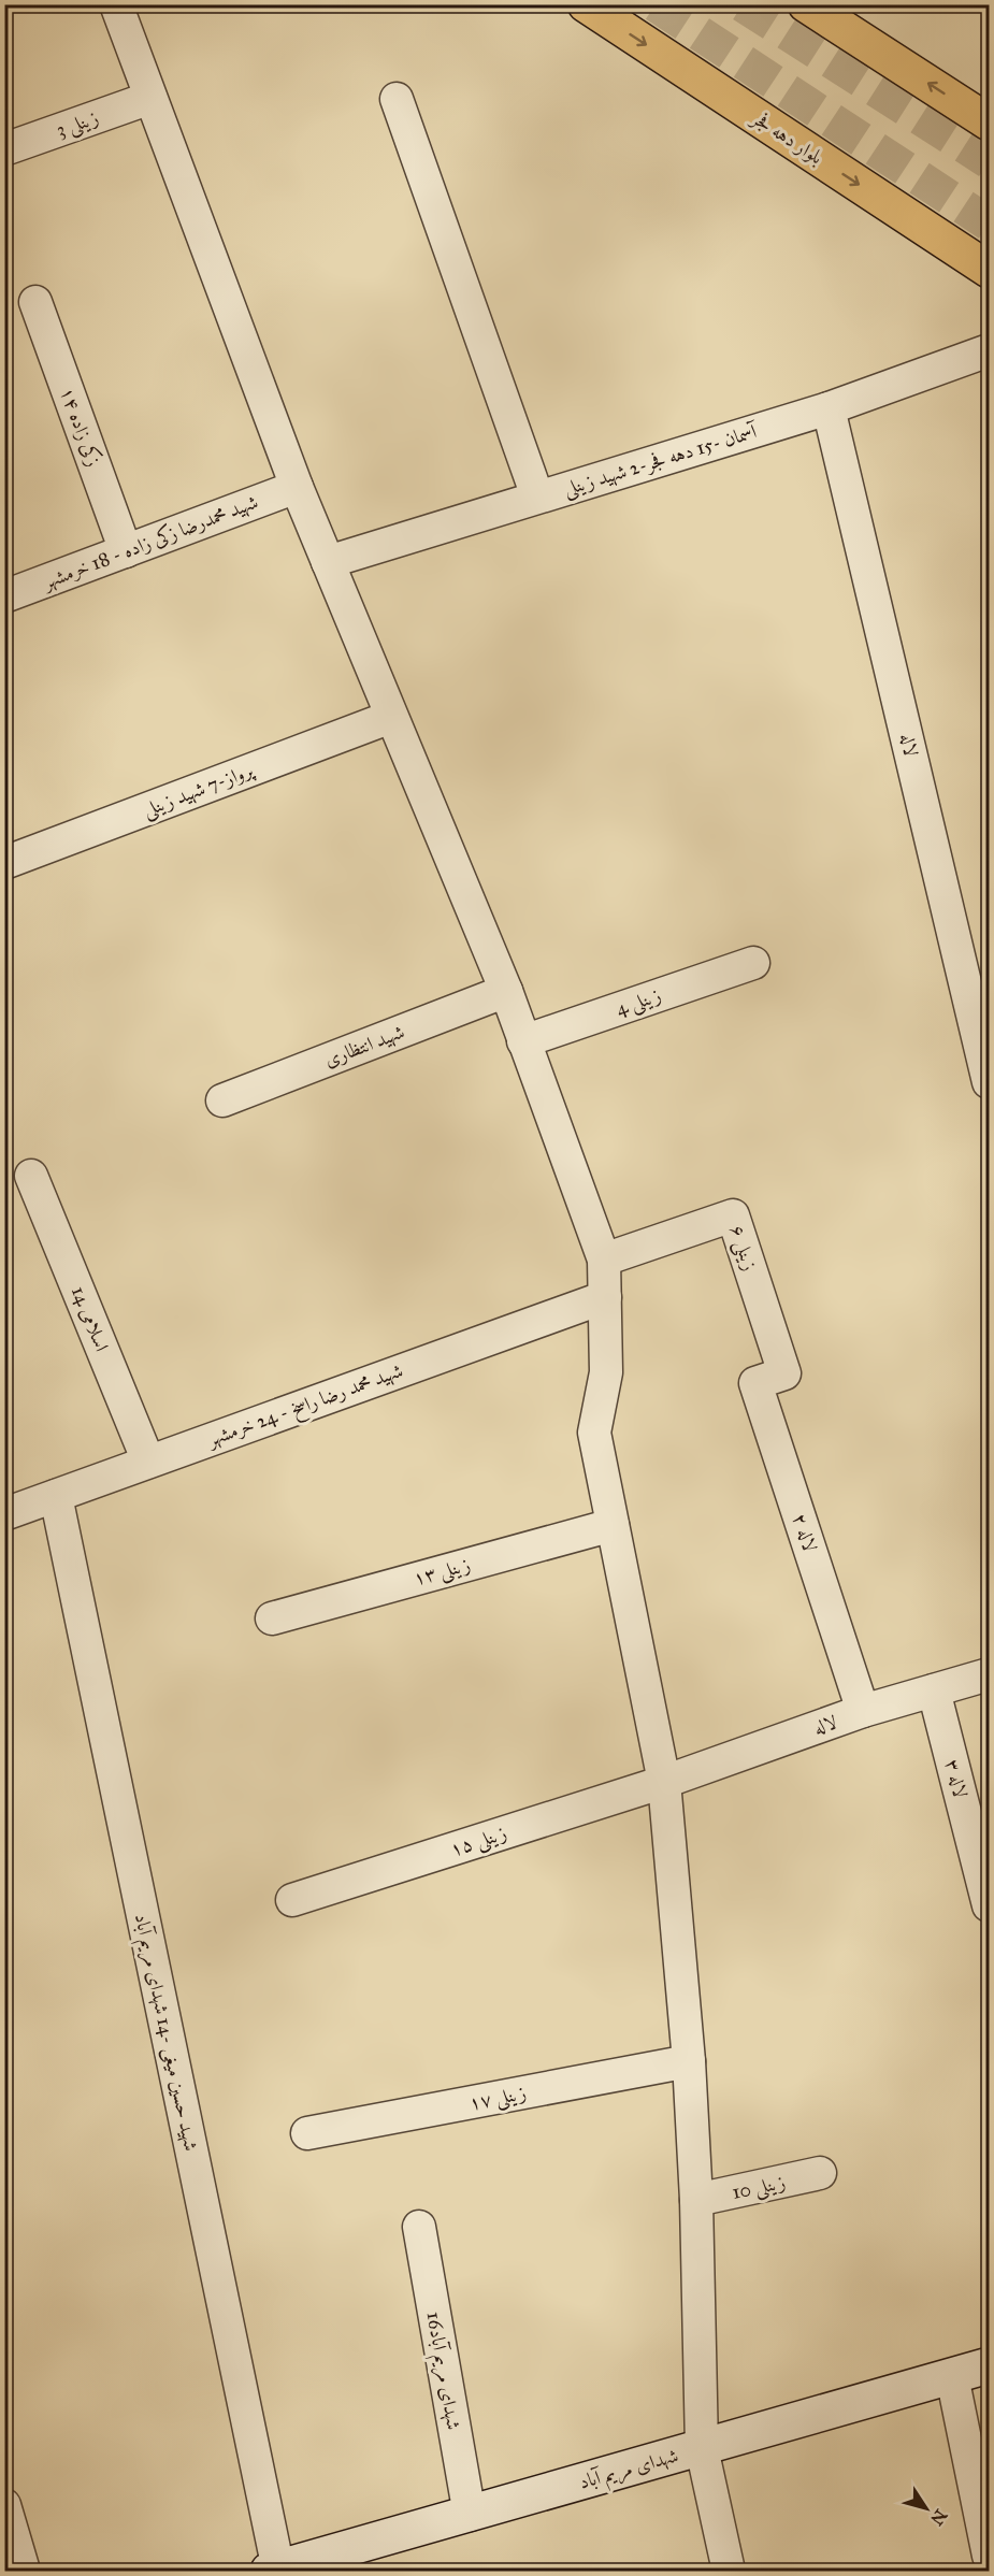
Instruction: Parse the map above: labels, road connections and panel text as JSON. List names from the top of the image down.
{
  "streets": {
    "main road": ["بلوار دهه فجر", "شهدای مریم آباد"],
    "street": [
      "زینلی 3",
      "زکی زاده ۱۴",
      "آسمان -15 دهه فجر-2 شهید زینلی",
      "شهید محمدرضا زکی زاده - 18 خرمشهر",
      "لاله",
      "پرواز-7 شهید زینلی",
      "زینلی 4",
      "شهید انتظاری",
      "زینلی ۶",
      "اسلامی 14",
      "شهید محمد رضا راسخ - 24 خرمشهر",
      "لاله ۲",
      "زینلی ۱۳",
      "لاله ۳",
      "زینلی ۱۵",
      "شهید حسین میغی -14 شهدای مریم آباد",
      "زینلی ۱۷",
      "زینلی 10",
      "16شهدای مریم آباد"
    ]
  },
  "crossings": [
    ["زکی زاده ۱۴", "شهید محمدرضا زکی زاده - 18 خرمشهر"],
    ["آسمان -15 دهه فجر-2 شهید زینلی", "لاله"],
    ["لاله", "لاله ۲"],
    ["لاله", "لاله ۳"],
    ["لاله", "زینلی ۱۵"],
    ["زینلی ۶", "لاله ۲"],
    ["اسلامی 14", "شهید محمد رضا راسخ - 24 خرمشهر"],
    ["شهید محمد رضا راسخ - 24 خرمشهر", "شهید حسین میغی -14 شهدای مریم آباد"],
    ["شهید حسین میغی -14 شهدای مریم آباد", "شهدای مریم آباد"],
    ["16شهدای مریم آباد", "شهدای مریم آباد"]
  ],
  "north": "bottom right"
}
